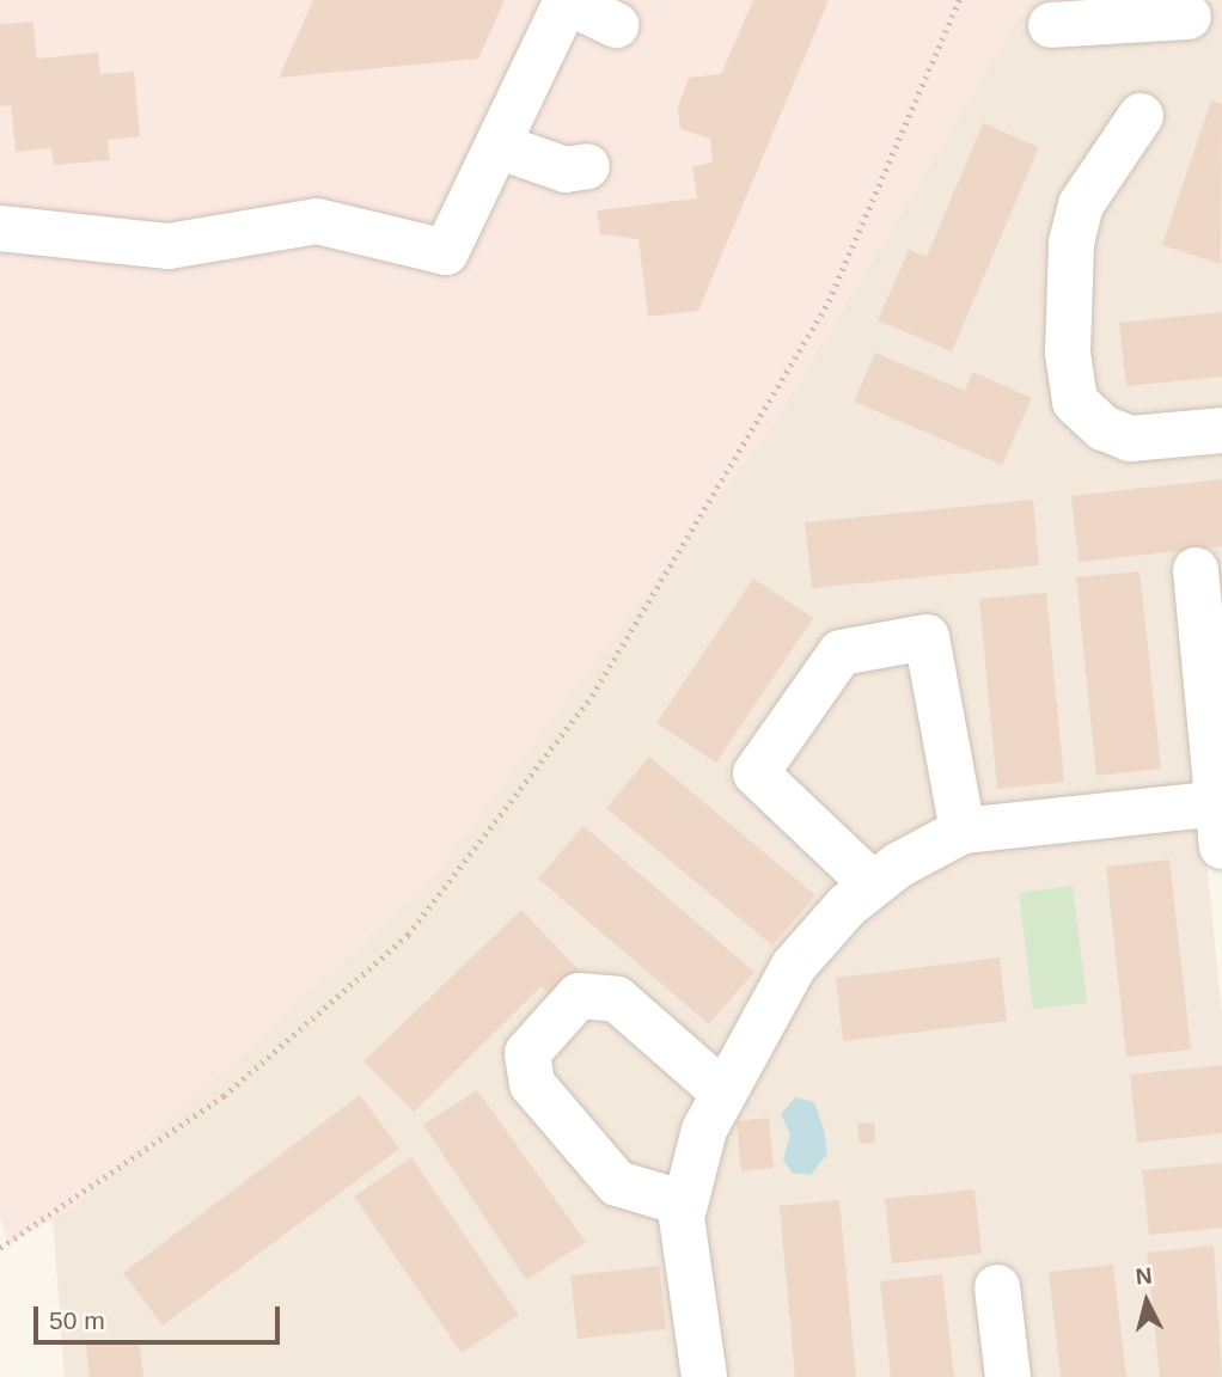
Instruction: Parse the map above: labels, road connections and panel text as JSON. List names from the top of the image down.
{
  "scale_bar": "50 m",
  "north": "top"
}
